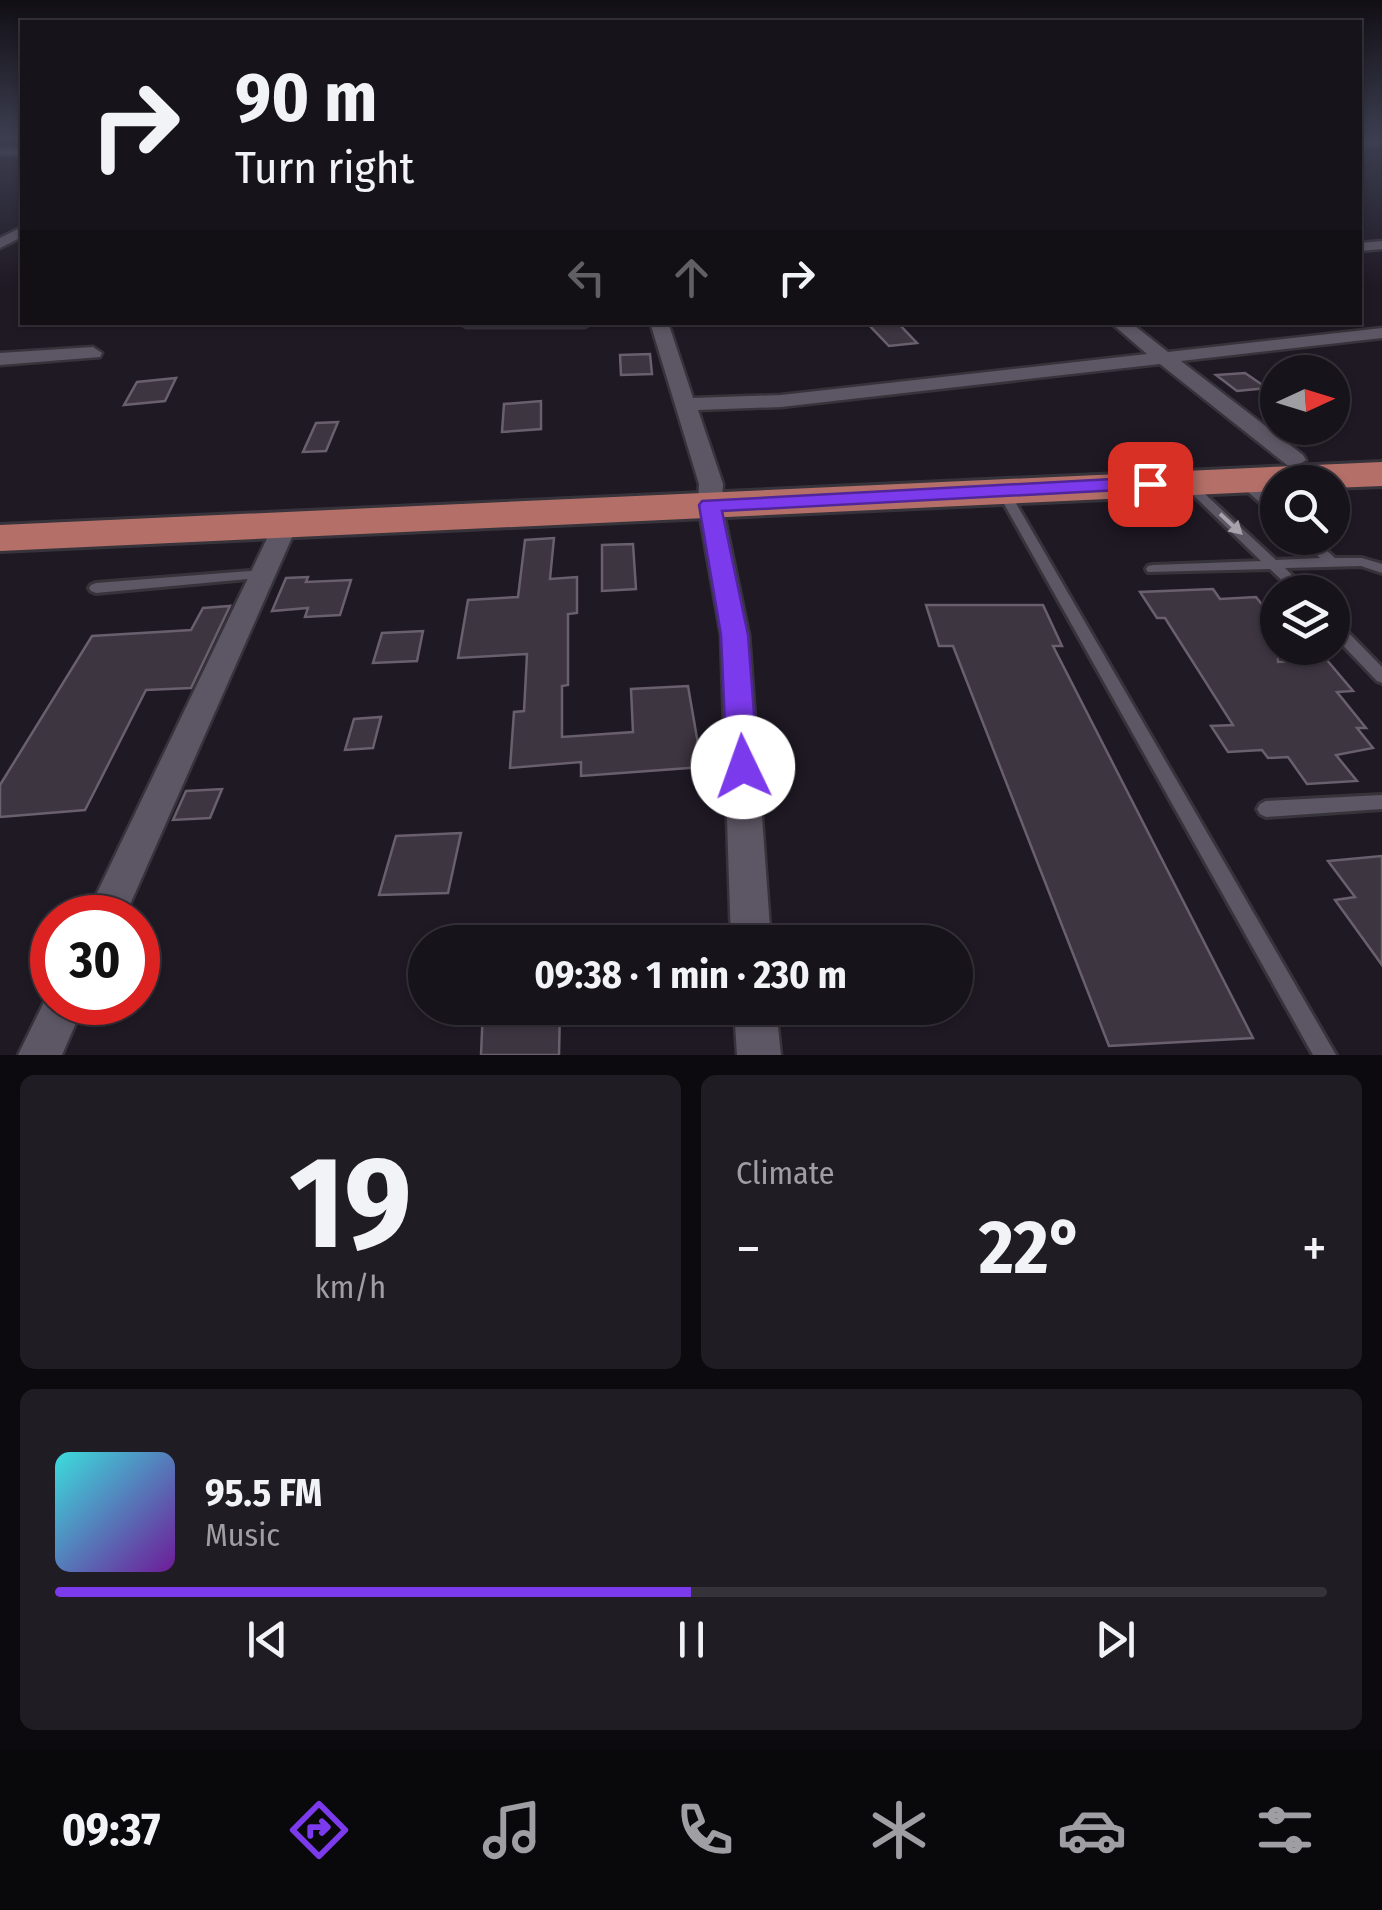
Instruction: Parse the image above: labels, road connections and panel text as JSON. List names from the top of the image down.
{
  "north": "right",
  "page": {
    "turn": ["90 m", "Turn right"],
    "limit": "30",
    "trip": "09:38 · 1 min · 230 m",
    "tile": [
      ["19", "km/h"],
      "Climate"
    ],
    "heat": ["−", "22°", "+"],
    "song": ["95.5 FM", "Music"],
    "tabs": "09:37"
  }
}
